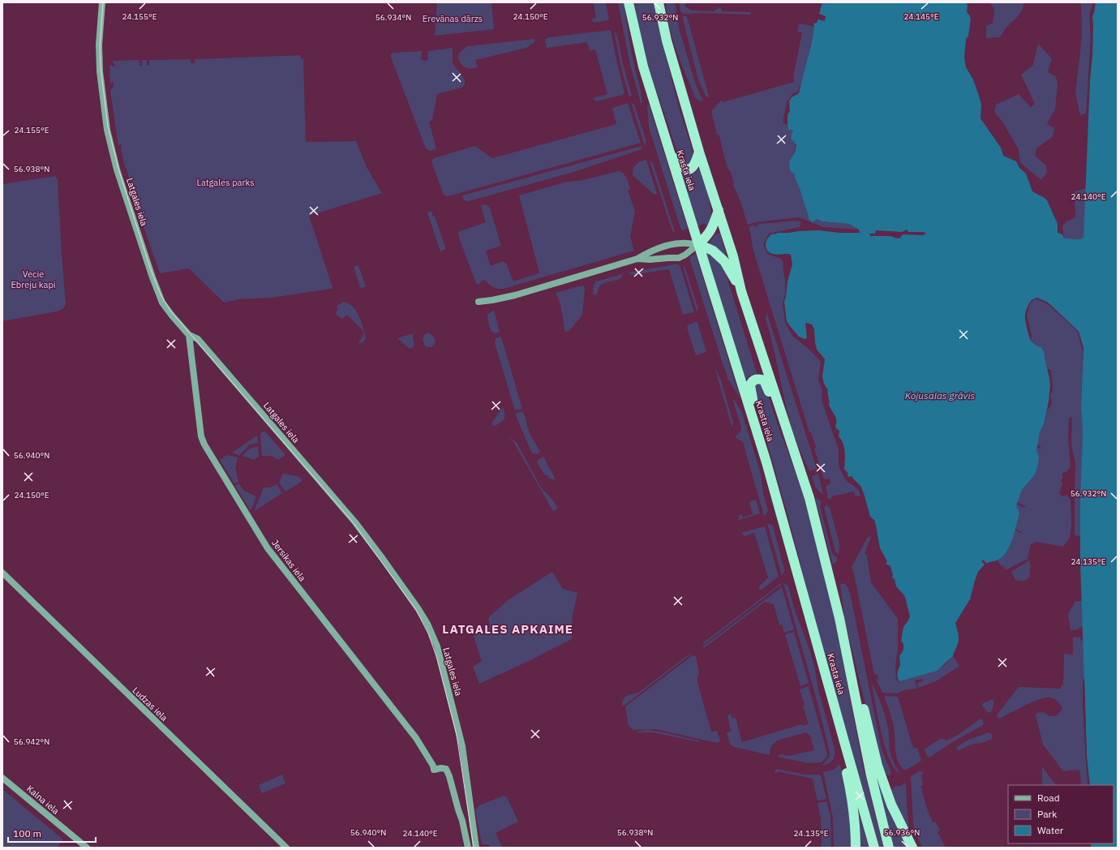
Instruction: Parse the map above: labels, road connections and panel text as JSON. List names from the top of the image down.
{
  "streets": {
    "highway": ["Krasta iela"],
    "street": [
      "Latgales iela",
      "Jersikas iela",
      "Ludzas iela",
      "Kalna iela"
    ]
  },
  "crossings": [
    ["Latgales iela", "Jersikas iela"]
  ],
  "districts": ["LATGALES APKAIME"],
  "water": ["Kojusalas grāvis"],
  "parks": ["Erevānas dārzs", "Latgales parks", "Vecie Ebreju kapi"],
  "legend": ["Road", "Park", "Water"],
  "scale_bar": "100 m",
  "coordinates": [
    "24.155°E",
    "24.150°E",
    "24.145°E",
    "56.932°N",
    "56.934°N",
    "56.938°N",
    "24.140°E",
    "56.940°N",
    "24.135°E",
    "56.942°N",
    "56.936°N"
  ]
}
